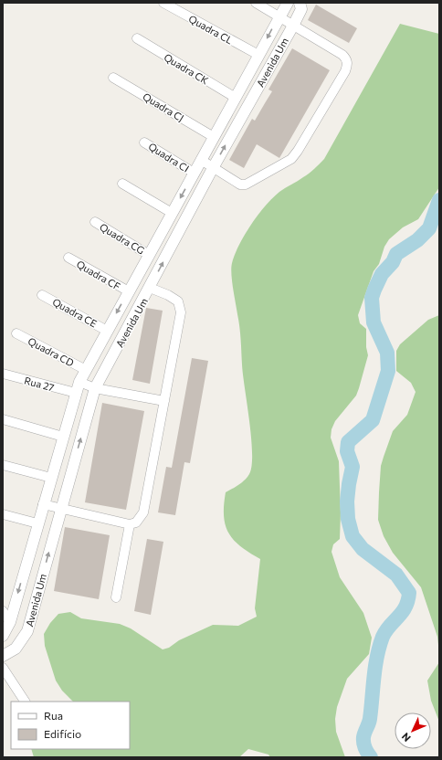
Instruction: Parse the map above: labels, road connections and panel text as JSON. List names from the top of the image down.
{
  "streets": {
    "street": [
      "Quadra CL",
      "Avenida Um",
      "Quadra CK",
      "Quadra CJ",
      "Quadra CI",
      "Quadra CG",
      "Quadra CF",
      "Quadra CE",
      "Quadra CD",
      "Rua 27"
    ]
  },
  "crossings": [
    ["Quadra CL", "Avenida Um"],
    ["Avenida Um", "Quadra CK"],
    ["Avenida Um", "Quadra CJ"],
    ["Avenida Um", "Quadra CI"],
    ["Avenida Um", "Quadra CG"],
    ["Avenida Um", "Quadra CF"],
    ["Avenida Um", "Quadra CE"],
    ["Avenida Um", "Quadra CD"],
    ["Avenida Um", "Rua 27"]
  ],
  "legend": ["Rua", "Edifício"],
  "north": "bottom left"
}
